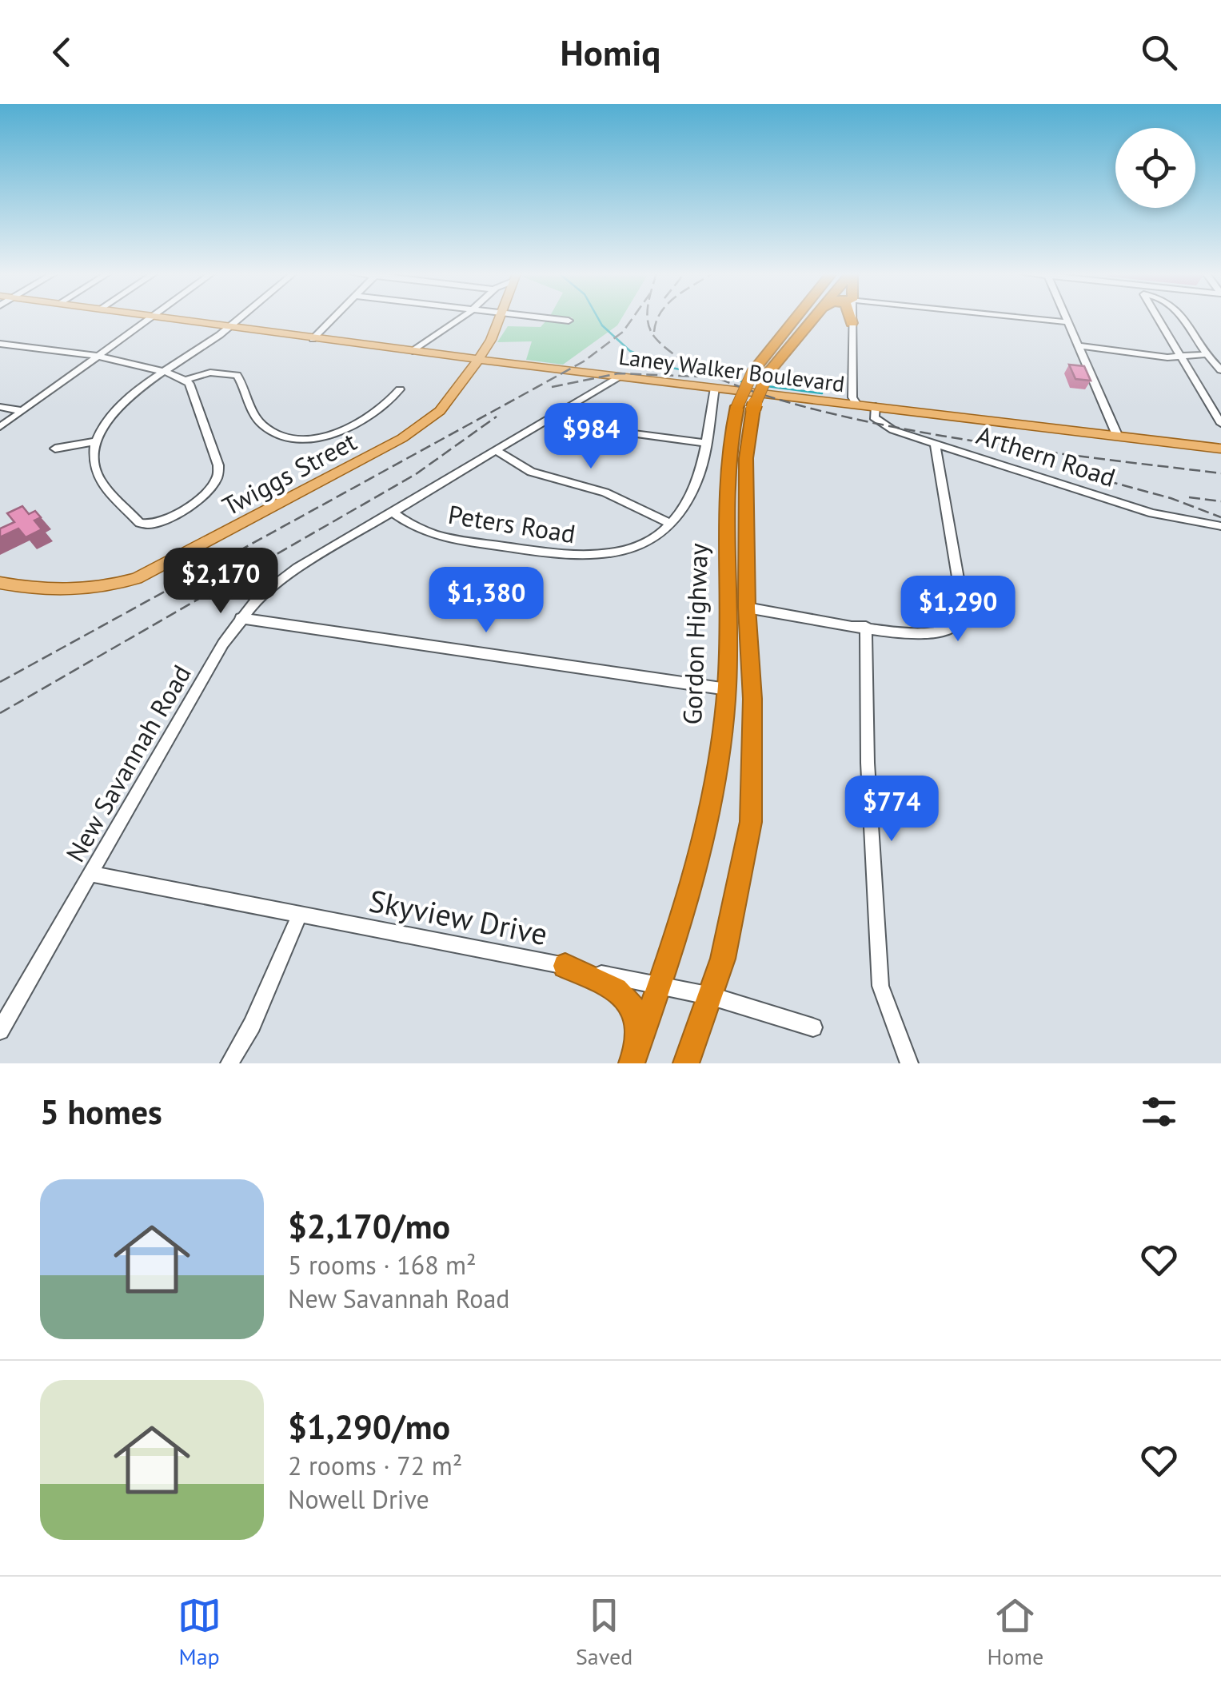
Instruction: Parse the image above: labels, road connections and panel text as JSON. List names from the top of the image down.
{
  "streets": {
    "highway": ["Gordon Highway"],
    "main road": ["Laney Walker Boulevard", "Twiggs Street"],
    "street": [
      "Arthern Road",
      "Peters Road",
      "New Savannah Road",
      "Skyview Drive"
    ]
  },
  "crossings": [
    ["Laney Walker Boulevard", "Arthern Road"],
    ["Laney Walker Boulevard", "Twiggs Street"],
    ["Laney Walker Boulevard", "Peters Road"],
    ["Laney Walker Boulevard", "New Savannah Road"],
    ["Peters Road", "New Savannah Road"],
    ["Gordon Highway", "Skyview Drive"],
    ["New Savannah Road", "Skyview Drive"]
  ],
  "page": {
    "header": "Homiq",
    "price": [
      "$984",
      "$2,170",
      "$1,380",
      "$1,290",
      "$774"
    ],
    "heading": "5 homes",
    "list": [
      {
        "name": "$2,170/mo",
        "note": "5 rooms · 168 m² · New Savannah Road"
      },
      {
        "name": "$1,290/mo",
        "note": "2 rooms · 72 m² · Nowell Drive"
      }
    ],
    "tabs": ["Map", "Saved", "Home"]
  }
}
